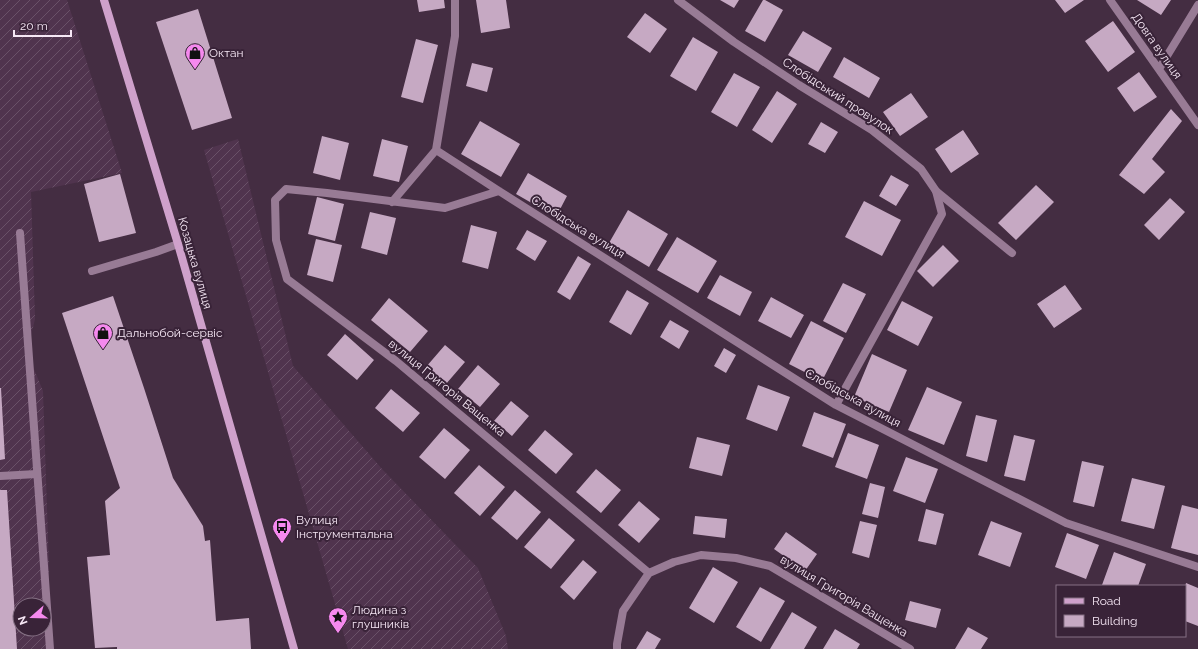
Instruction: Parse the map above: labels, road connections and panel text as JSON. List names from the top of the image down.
{
  "streets": {
    "main road": ["Козацька вулиця"],
    "street": [
      "Довга вулиця",
      "Слобідський провулок",
      "Слобідська вулиця",
      "вулиця Григорія Ващенка"
    ]
  },
  "crossings": [
    ["Слобідський провулок", "Слобідська вулиця"]
  ],
  "places": {
    "shop": ["Октан", "Дальнобой-сервіс"],
    "bus stop": ["Вулиця Інструментальна"],
    "place": ["Людина з глушників"]
  },
  "legend": ["Road", "Building"],
  "scale_bar": "20 m",
  "north": "left"
}
